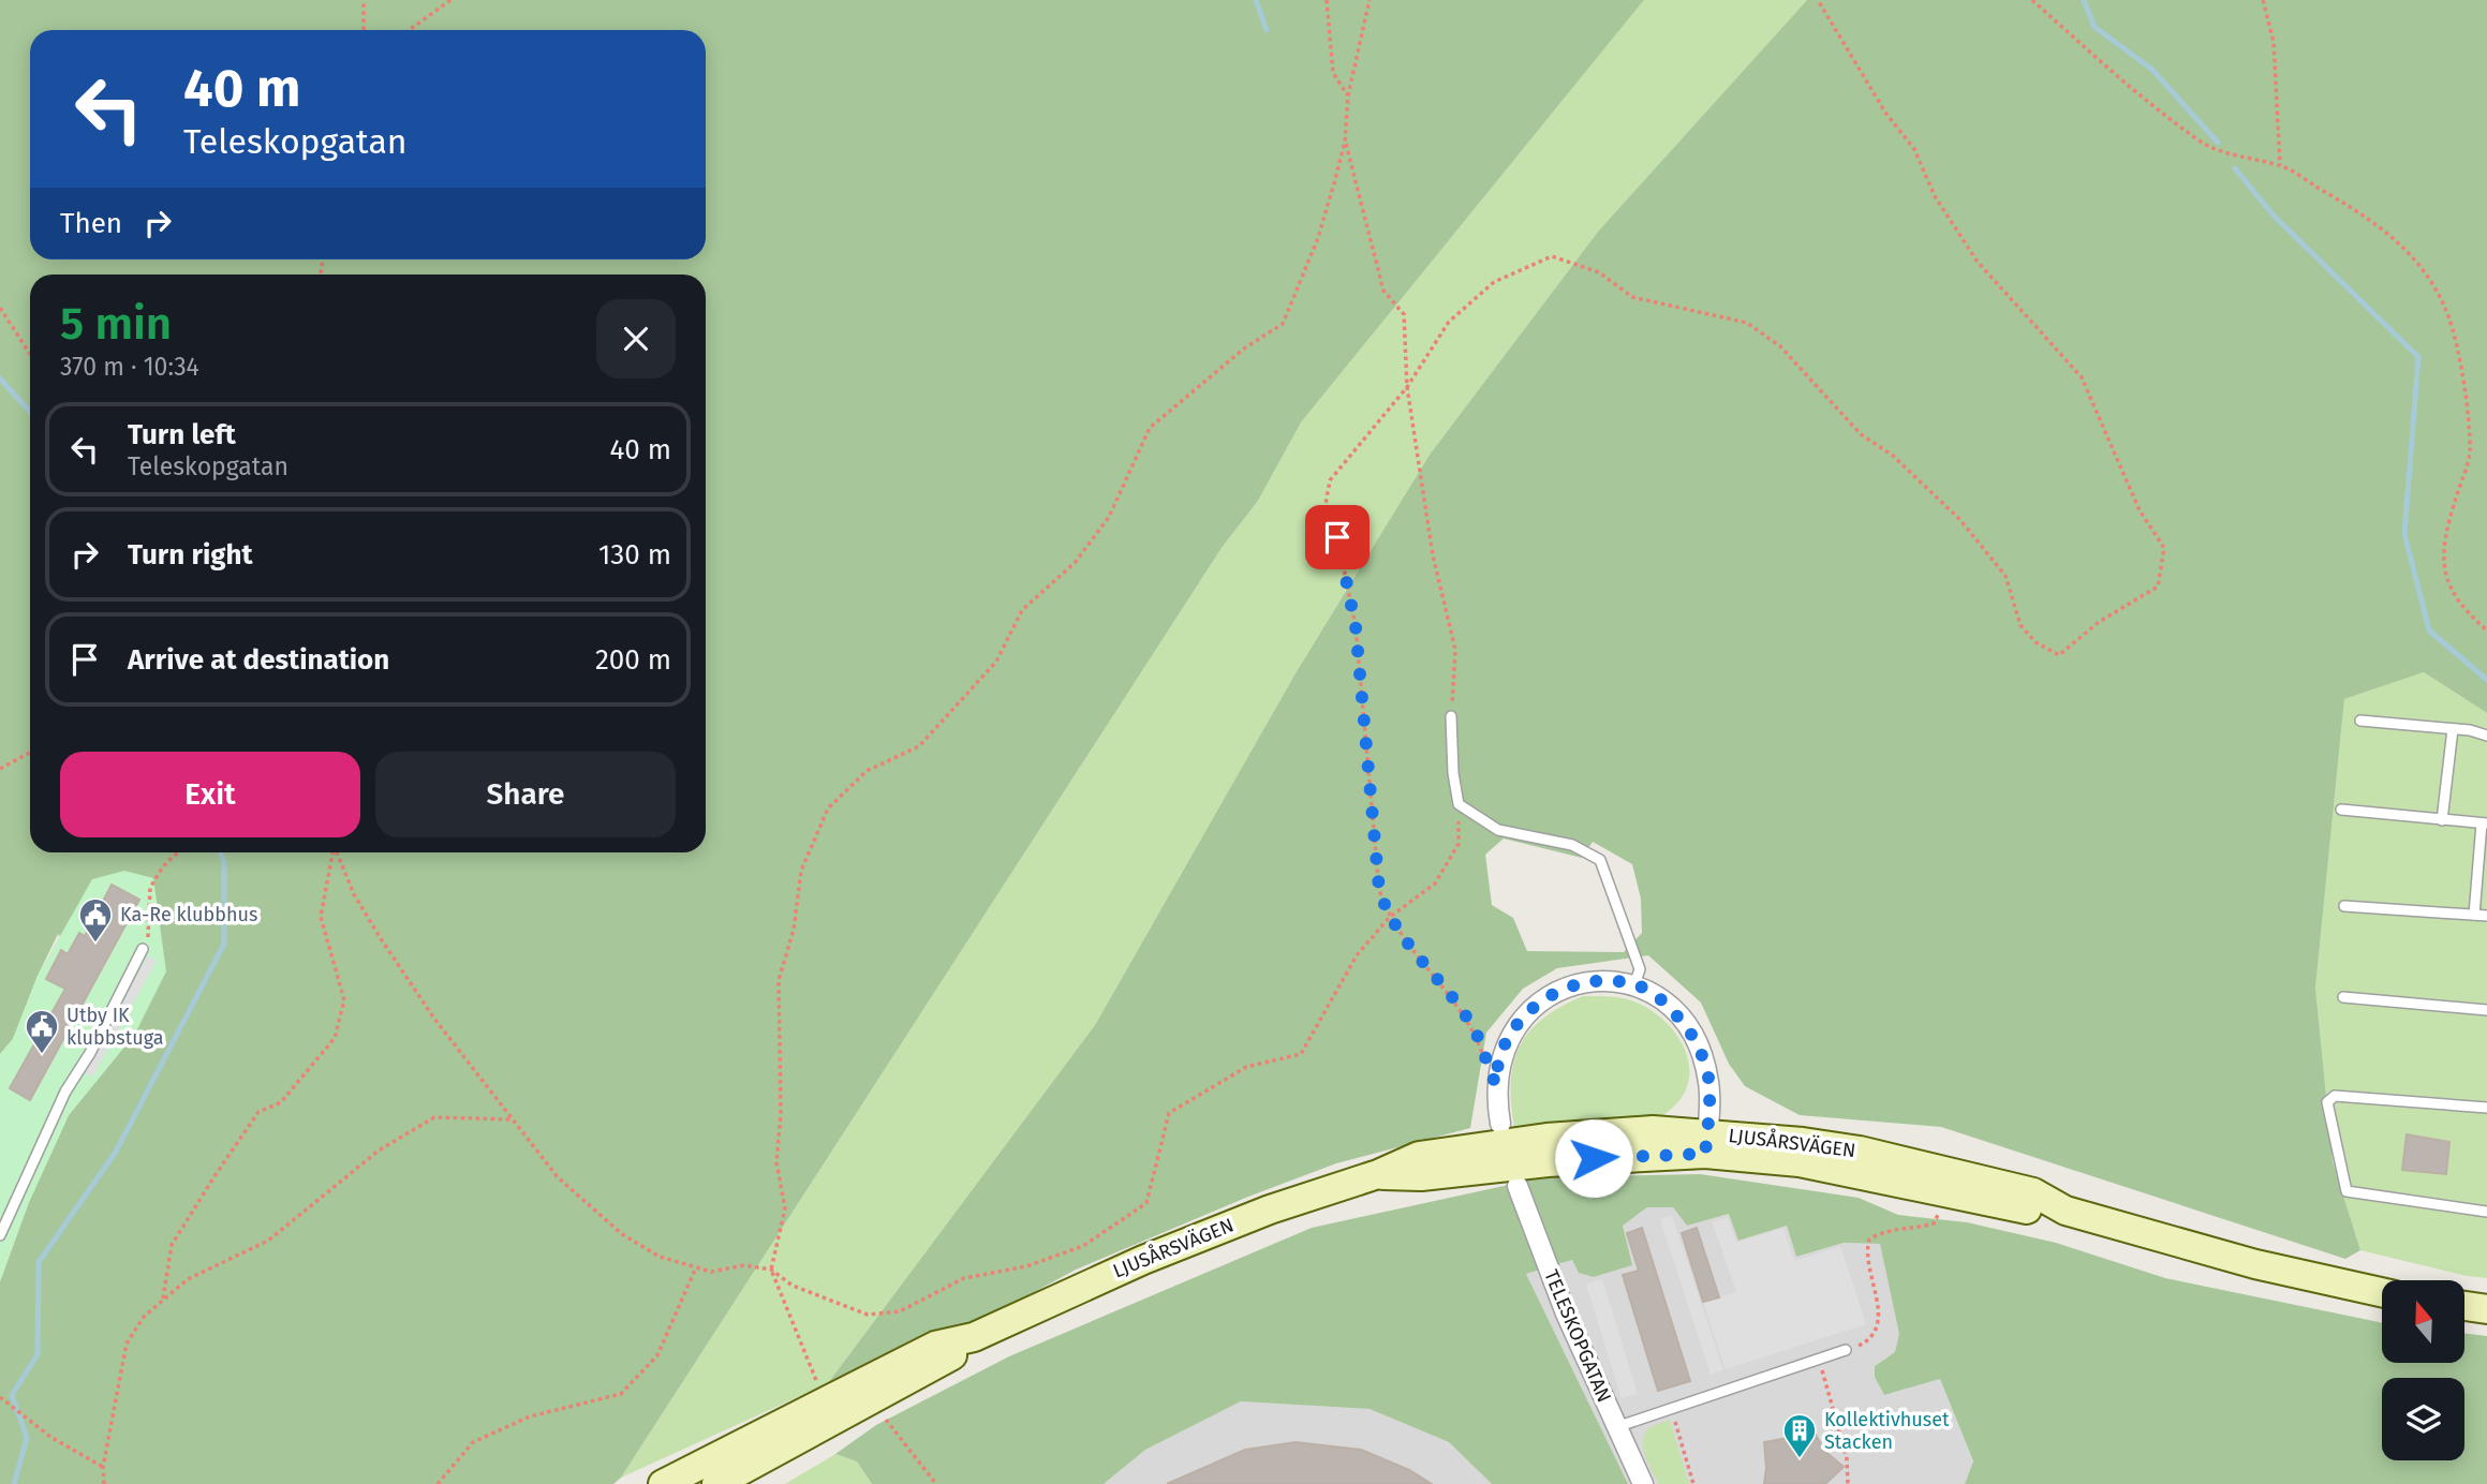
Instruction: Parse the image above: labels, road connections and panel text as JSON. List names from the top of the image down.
{
  "streets": {
    "main road": ["LJUSÅRSVÄGEN"],
    "street": ["TELESKOPGATAN"]
  },
  "places": {
    "public building": ["Ka-Re klubbhus", "Utby IK klubbstuga"],
    "building": ["Kollektivhuset Stacken"]
  },
  "north": "top",
  "page": {
    "turn": ["40 m", "Teleskopgatan"],
    "then": "Then",
    "heading": ["5 min", "370 m · 10:34"],
    "list": [
      {
        "name": "Turn left",
        "note": "Teleskopgatan",
        "value": "40 m"
      },
      {
        "name": "Turn right",
        "value": "130 m"
      },
      {
        "name": "Arrive at destination",
        "value": "200 m"
      }
    ],
    "buttons": ["Exit", "Share"]
  }
}
